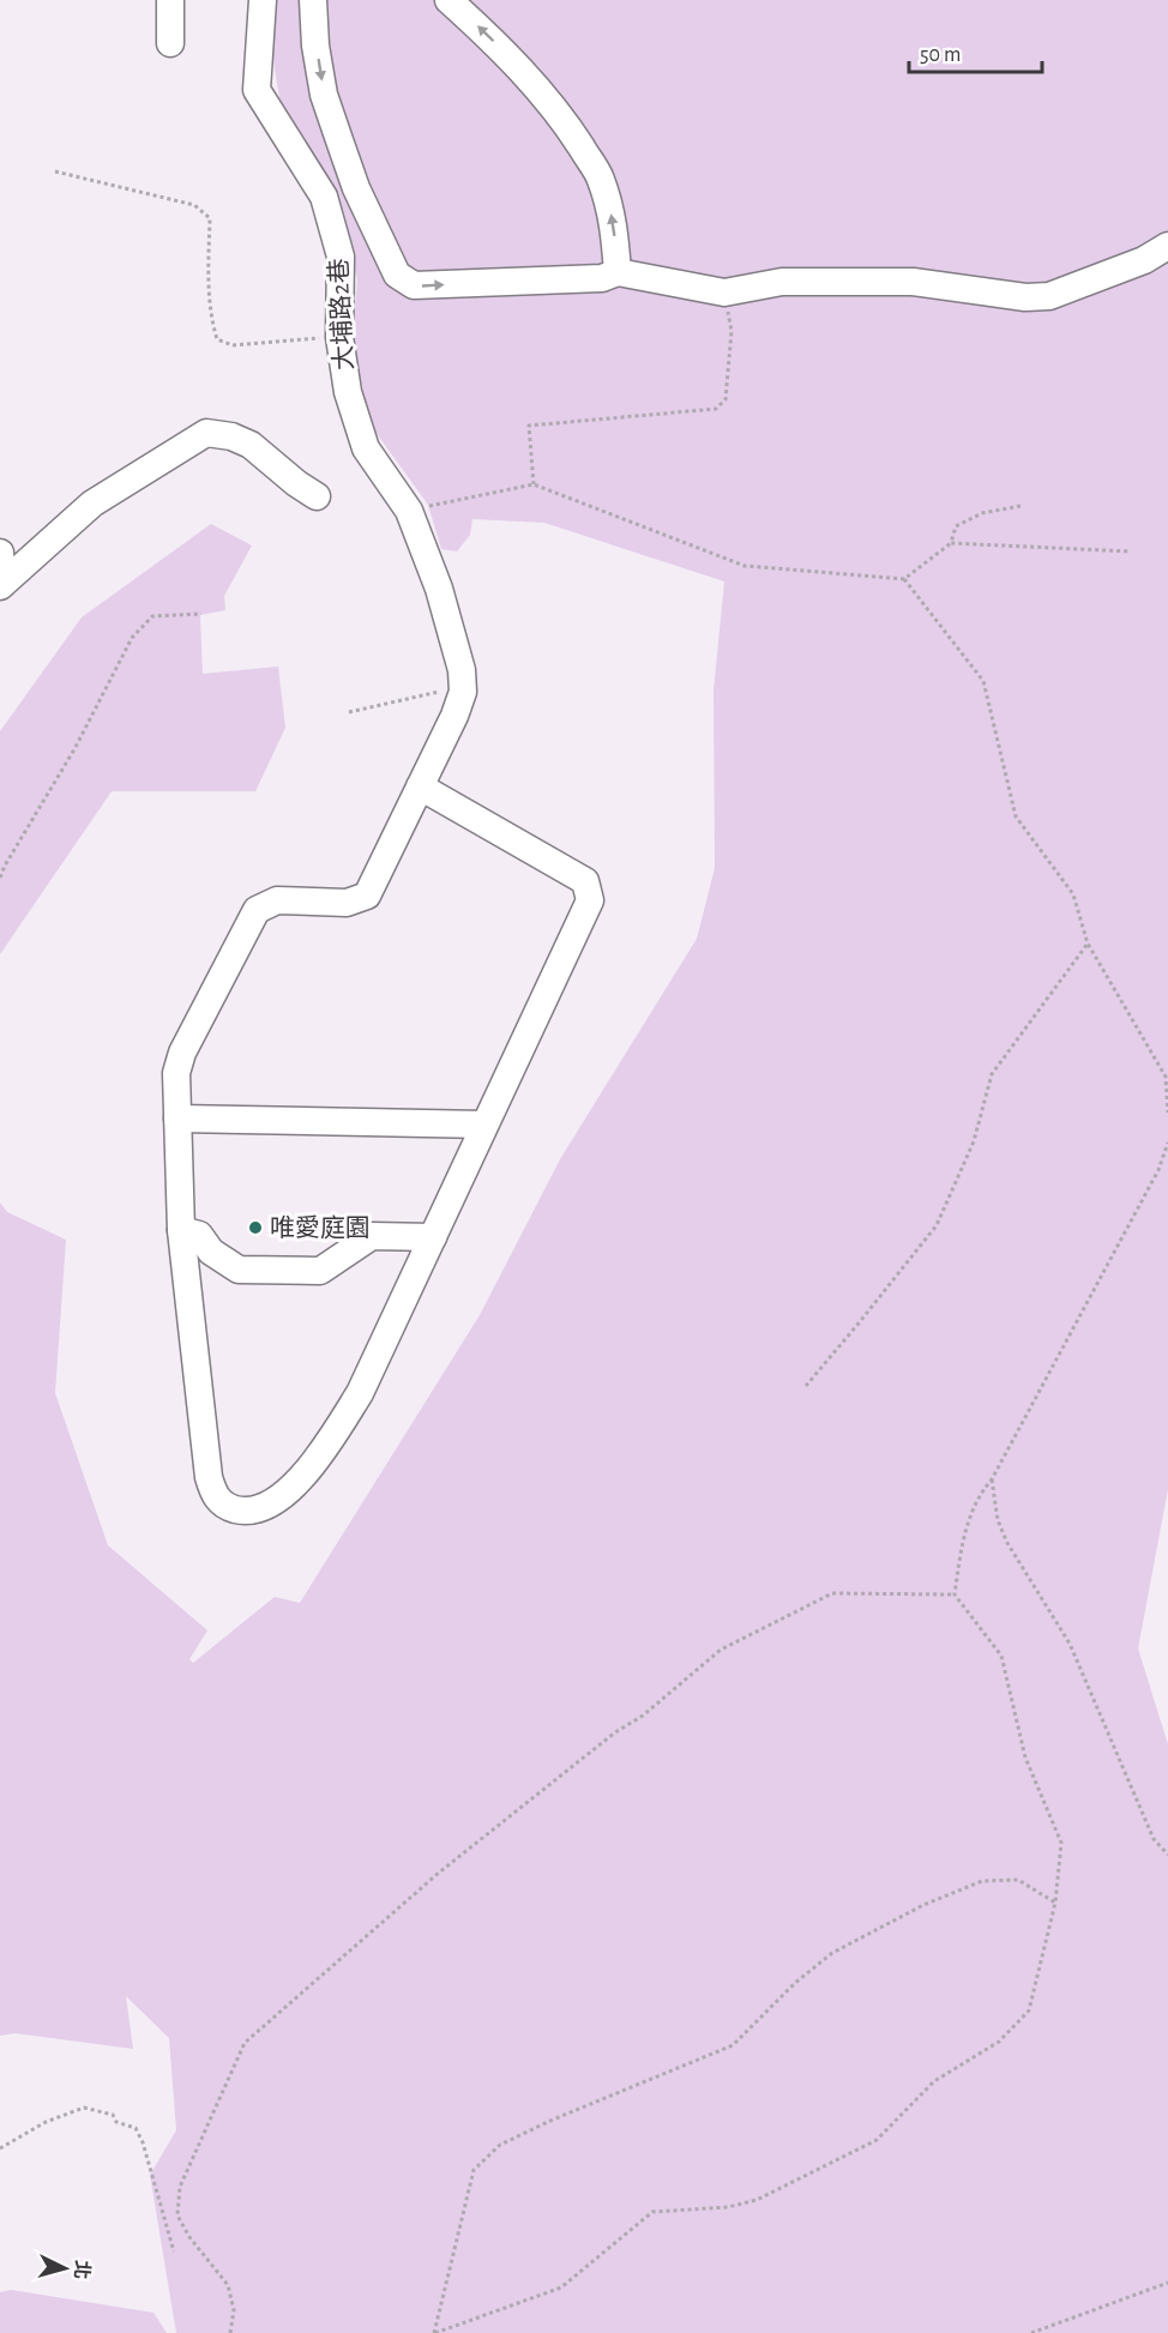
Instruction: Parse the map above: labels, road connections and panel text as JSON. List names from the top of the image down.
{
  "streets": {
    "street": ["大埔路2巷"]
  },
  "places": ["唯愛庭園"],
  "scale_bar": "50 m",
  "north": "right"
}
